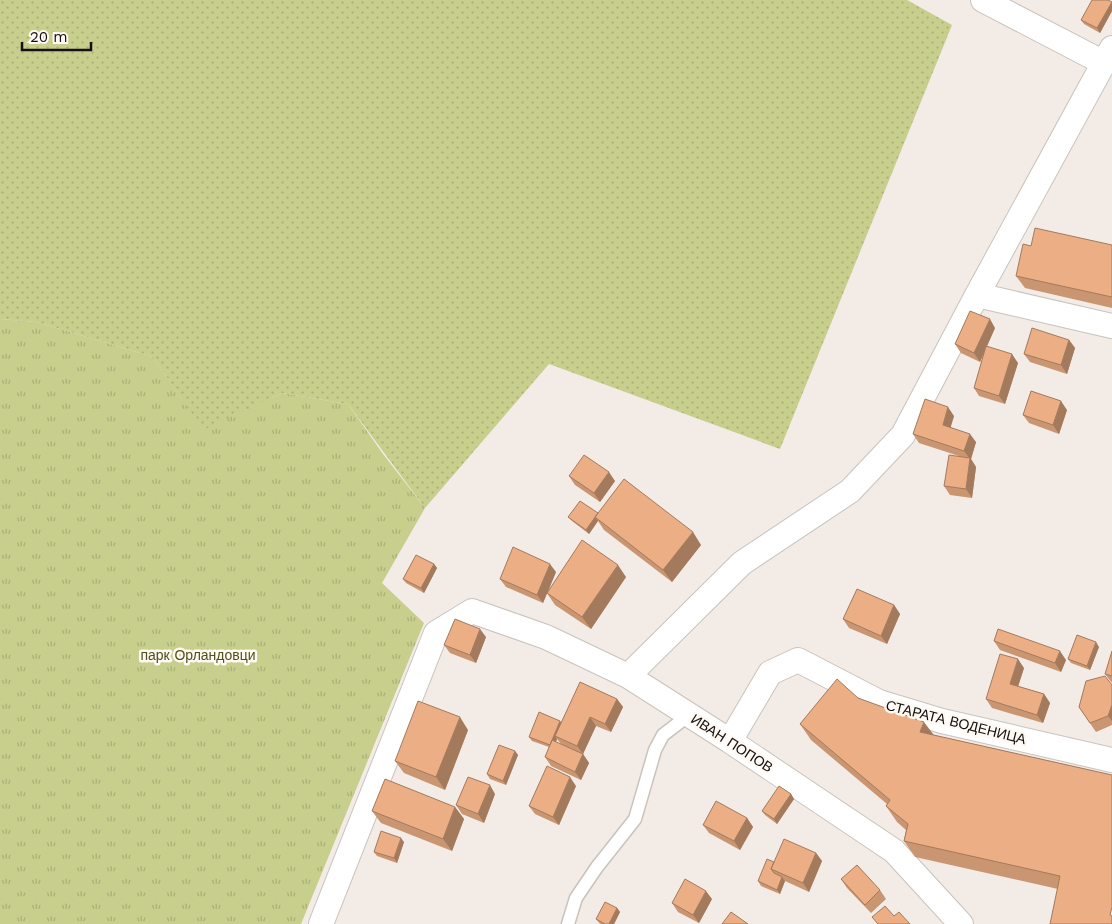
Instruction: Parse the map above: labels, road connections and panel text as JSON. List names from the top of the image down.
{
  "streets": {
    "street": ["СТАРАТА ВОДЕНИЦА", "ИВАН ПОПОВ"]
  },
  "crossings": [
    ["СТАРАТА ВОДЕНИЦА", "ИВАН ПОПОВ"]
  ],
  "parks": ["парк Орландовци"],
  "scale_bar": "20 m"
}
